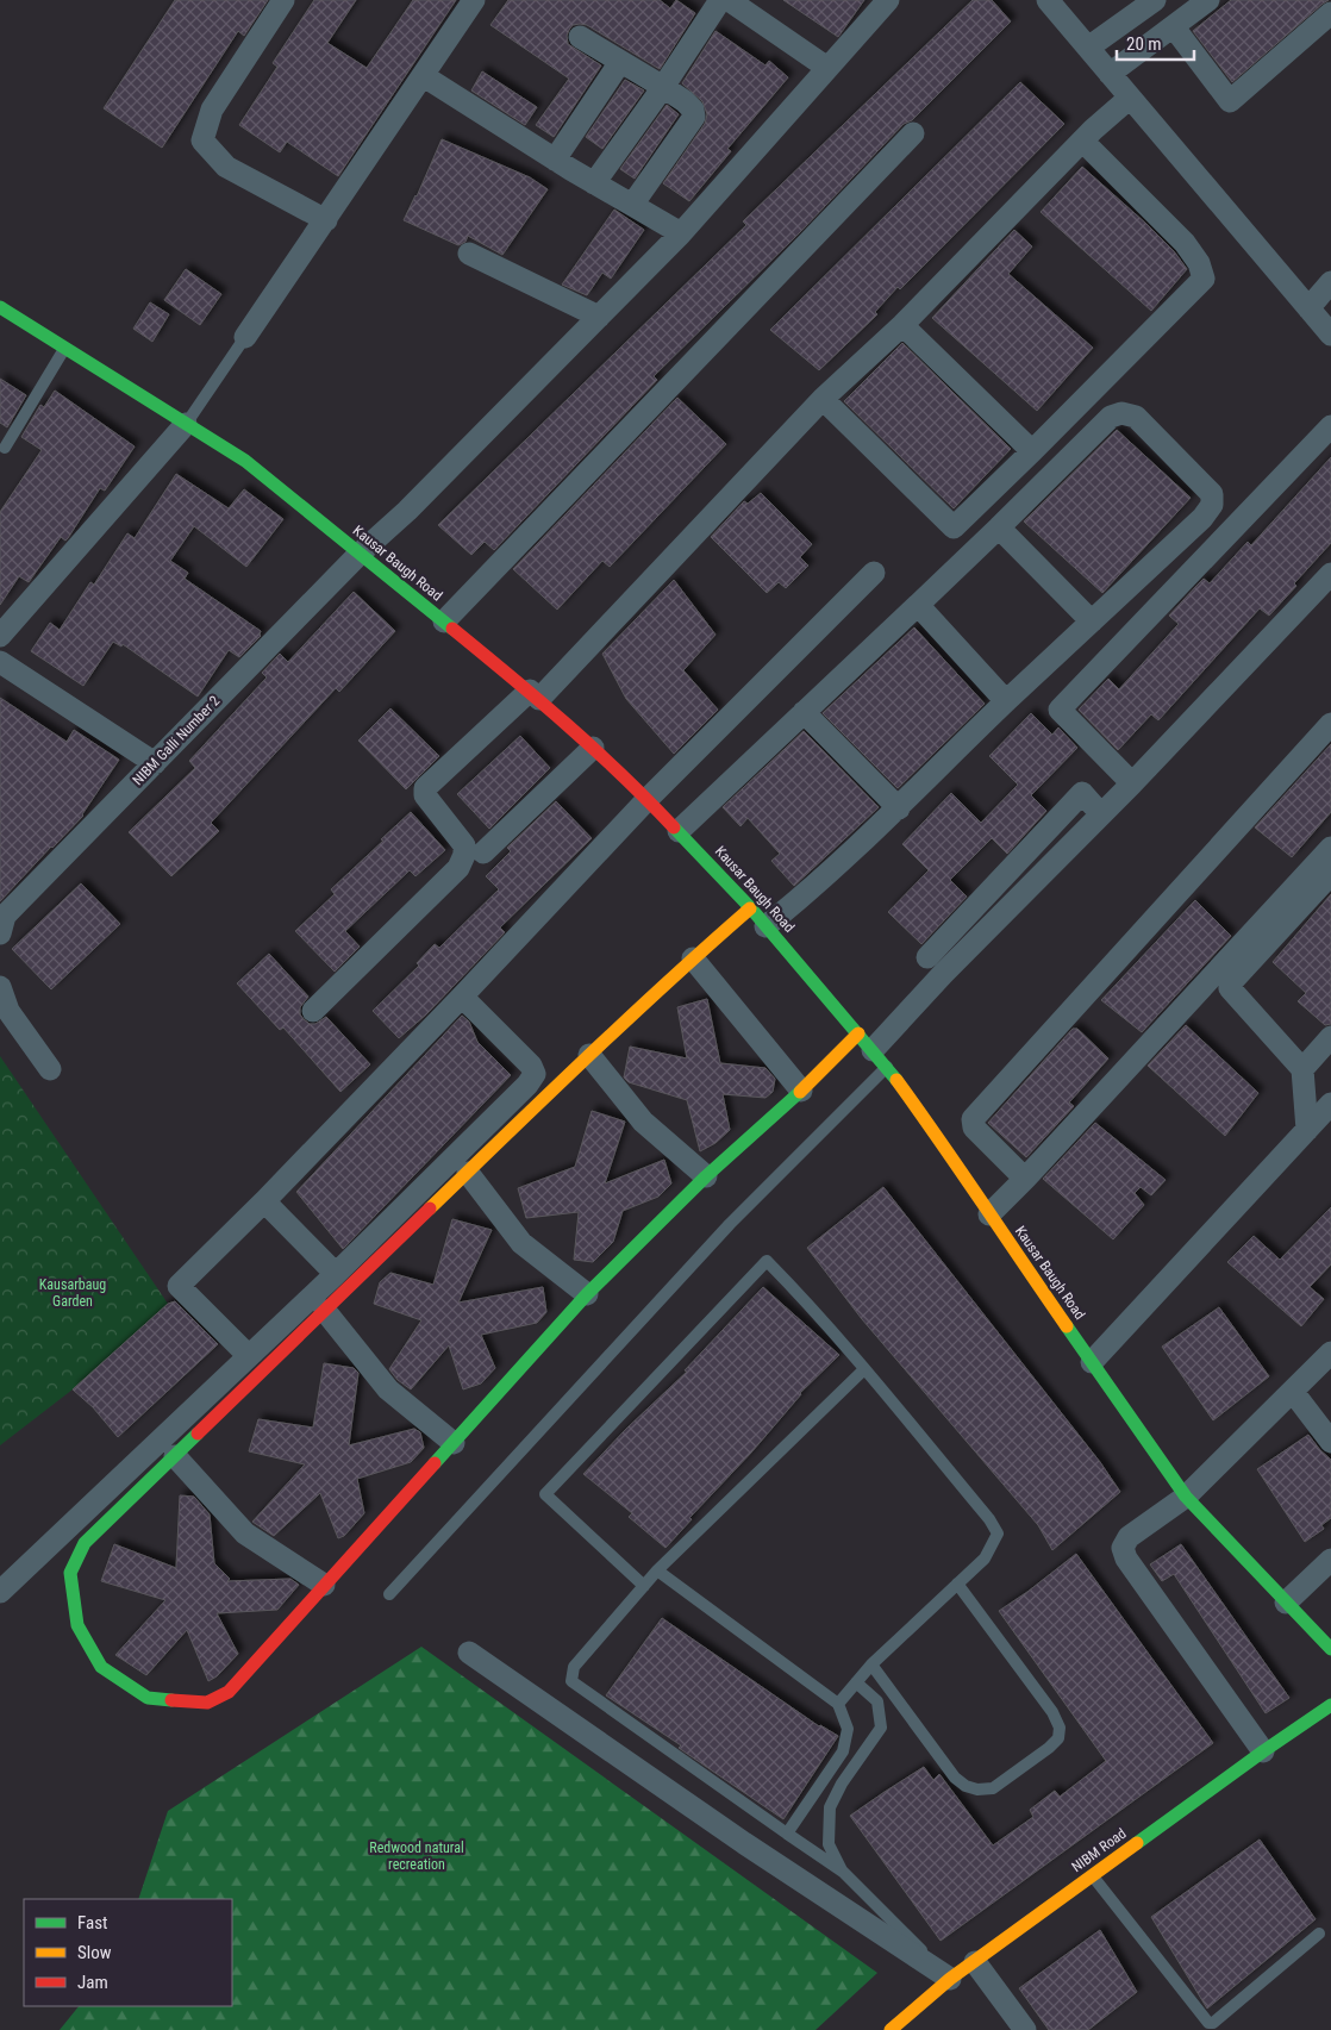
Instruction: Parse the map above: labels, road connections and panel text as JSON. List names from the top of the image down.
{
  "streets": {
    "street": ["Kausar Baugh Road", "NIBM Galli Number 2", "NIBM Road"]
  },
  "crossings": [
    ["Kausar Baugh Road", "NIBM Galli Number 2"]
  ],
  "parks": ["Kausarbaug Garden", "Redwood natural recreation"],
  "legend": ["Fast", "Slow", "Jam"],
  "scale_bar": "20 m"
}
